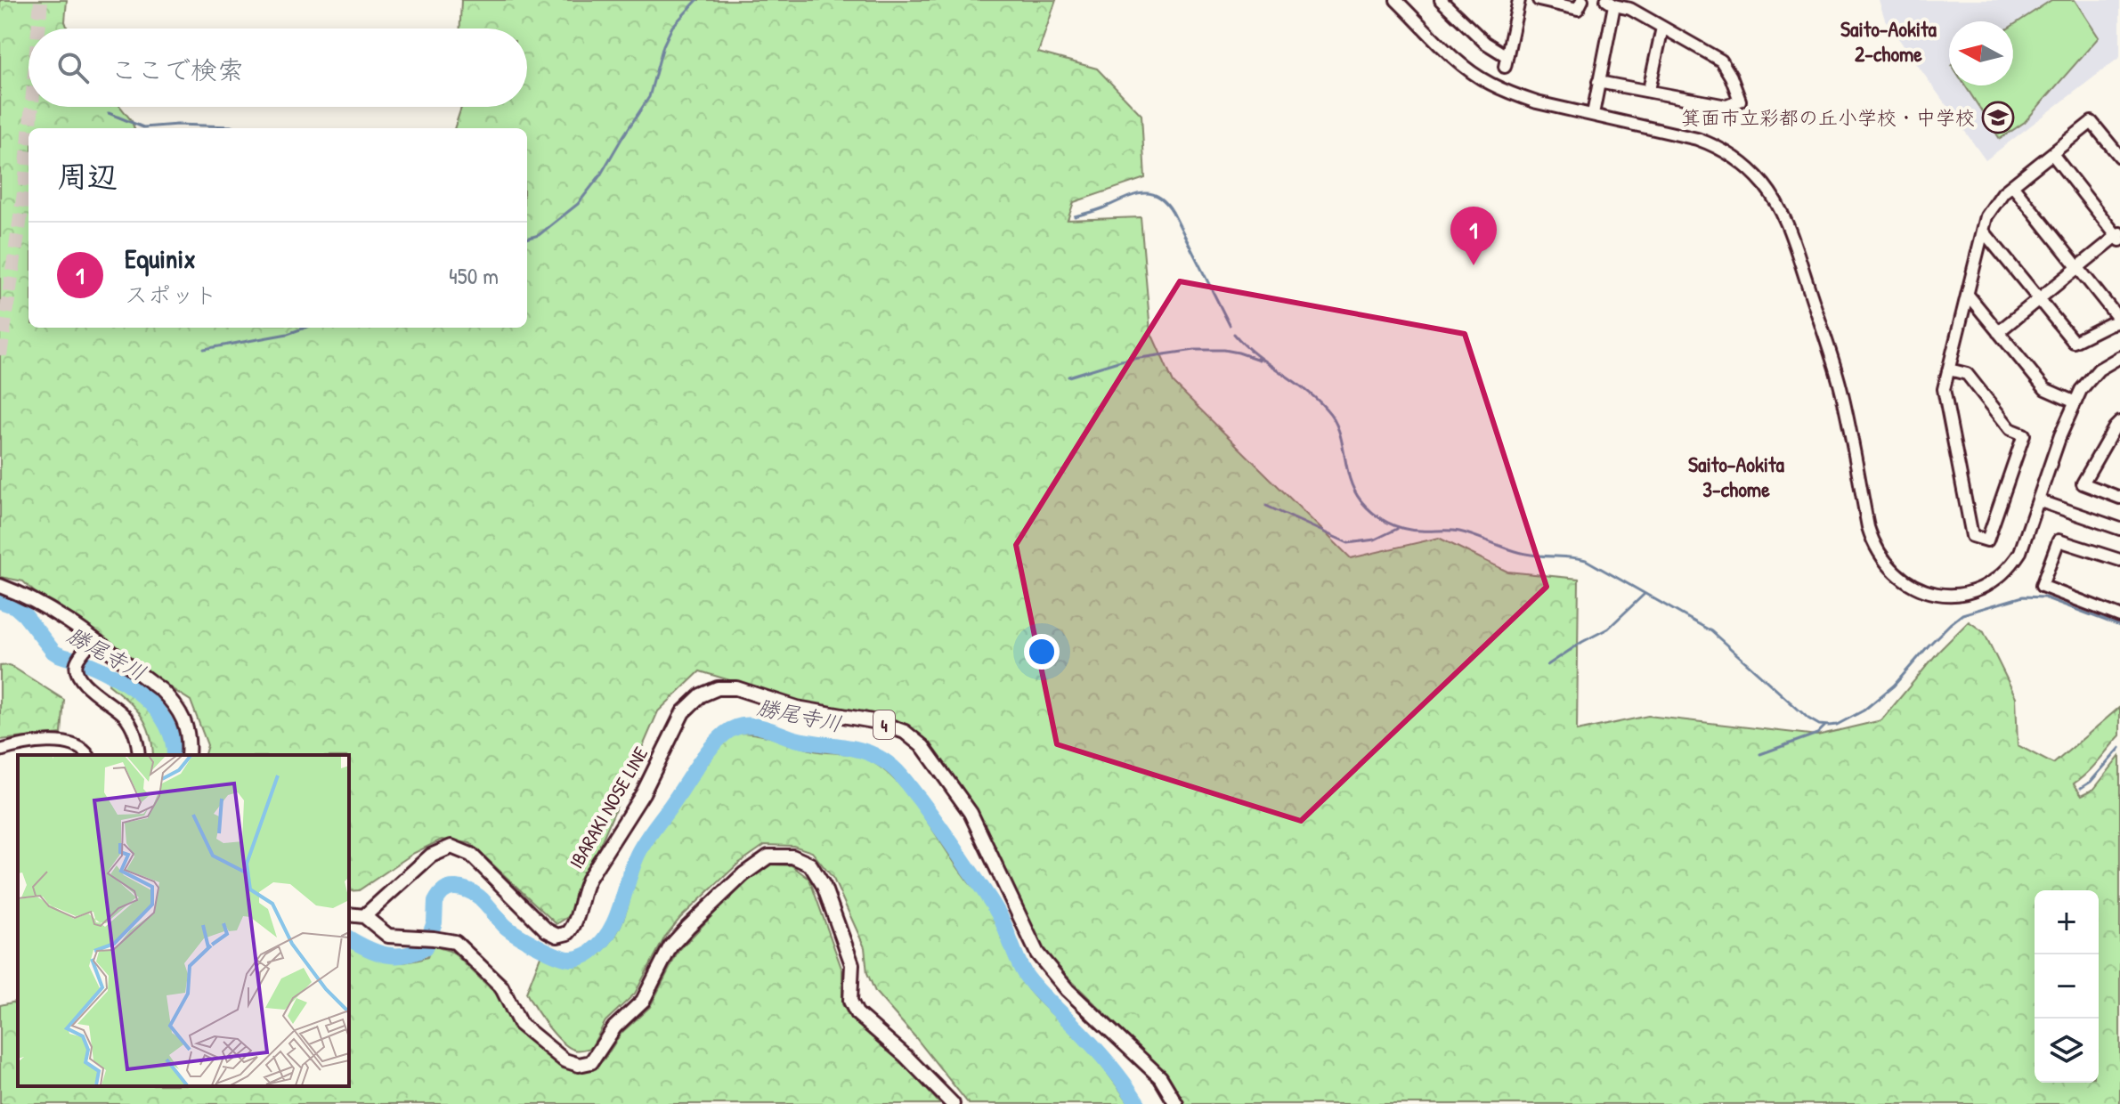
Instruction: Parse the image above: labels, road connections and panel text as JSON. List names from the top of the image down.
{
  "streets": {
    "main road": ["4", "IBARAKI NOSE LINE"]
  },
  "districts": ["Saito-Aokita 2-chome", "Saito-Aokita 3-chome"],
  "water": ["勝尾寺川"],
  "places": {
    "school or university": ["箕面市立彩都の丘小学校・中学校"]
  },
  "north": "left",
  "page": {
    "search": "ここで検索",
    "heading": "周辺",
    "pins": "1",
    "list": [
      {
        "mark": "1",
        "name": "Equinix",
        "note": "スポット",
        "value": "450 m"
      }
    ],
    "map_buttons": ["+", "−"]
  }
}
